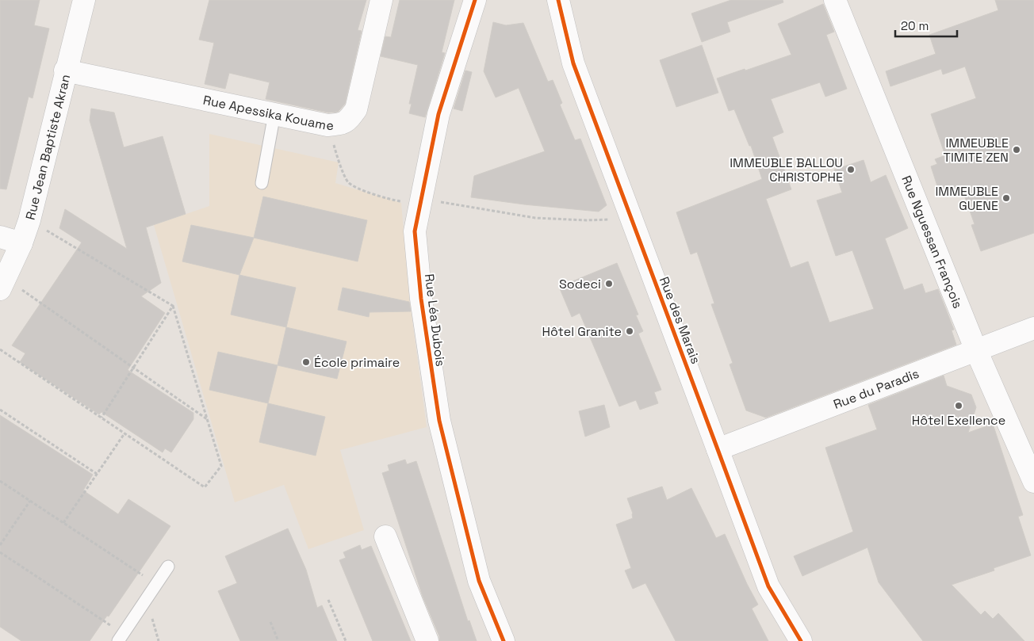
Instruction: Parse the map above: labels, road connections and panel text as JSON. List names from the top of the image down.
{
  "streets": {
    "street": [
      "Rue Apessika Kouame",
      "Rue Jean Baptiste Akran",
      "Rue Nguessan François",
      "Rue Léa Dubois",
      "Rue des Marais",
      "Rue du Paradis"
    ]
  },
  "crossings": [
    ["Rue Apessika Kouame", "Rue Jean Baptiste Akran"],
    ["Rue Nguessan François", "Rue du Paradis"],
    ["Rue des Marais", "Rue du Paradis"]
  ],
  "places": [
    "IMMEUBLE TIMITE ZEN",
    "IMMEUBLE BALLOU CHRISTOPHE",
    "IMMEUBLE GUENE",
    "Sodeci",
    "Hôtel Granite",
    "École primaire",
    "Hôtel Exellence"
  ],
  "scale_bar": "20 m"
}
